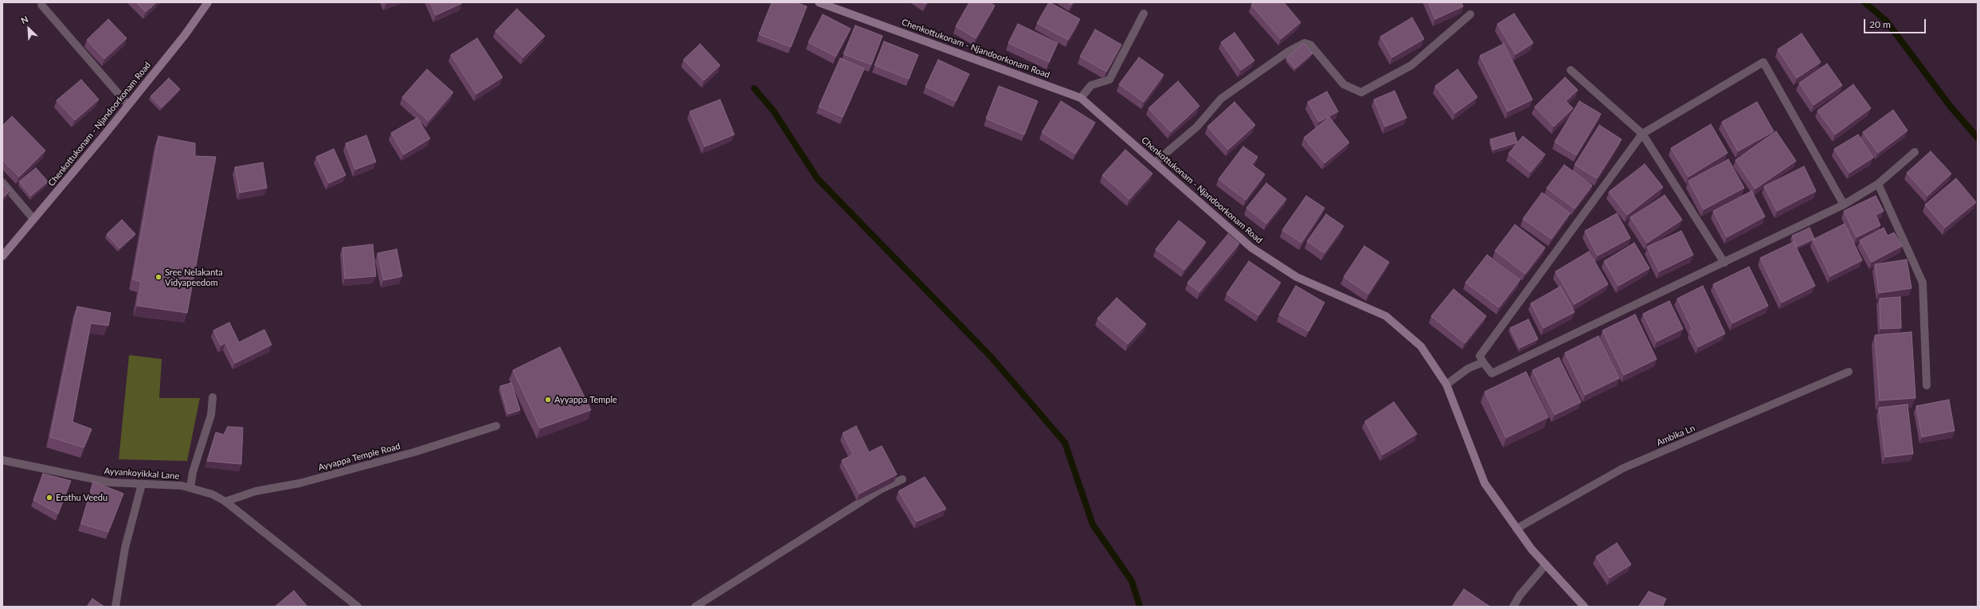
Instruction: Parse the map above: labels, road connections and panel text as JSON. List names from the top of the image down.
{
  "streets": {
    "main road": ["Chenkottukonam - Njandoorkonam Road"],
    "street": ["Ambika Ln", "Ayyappa Temple Road", "Ayyankoyikkal Lane"]
  },
  "crossings": [
    ["Chenkottukonam - Njandoorkonam Road", "Ambika Ln"],
    ["Ayyappa Temple Road", "Ayyankoyikkal Lane"]
  ],
  "places": ["Sree Nelakanta Vidyapeedom", "Ayyappa Temple", "Erathu Veedu"],
  "scale_bar": "20 m",
  "north": "top left"
}
